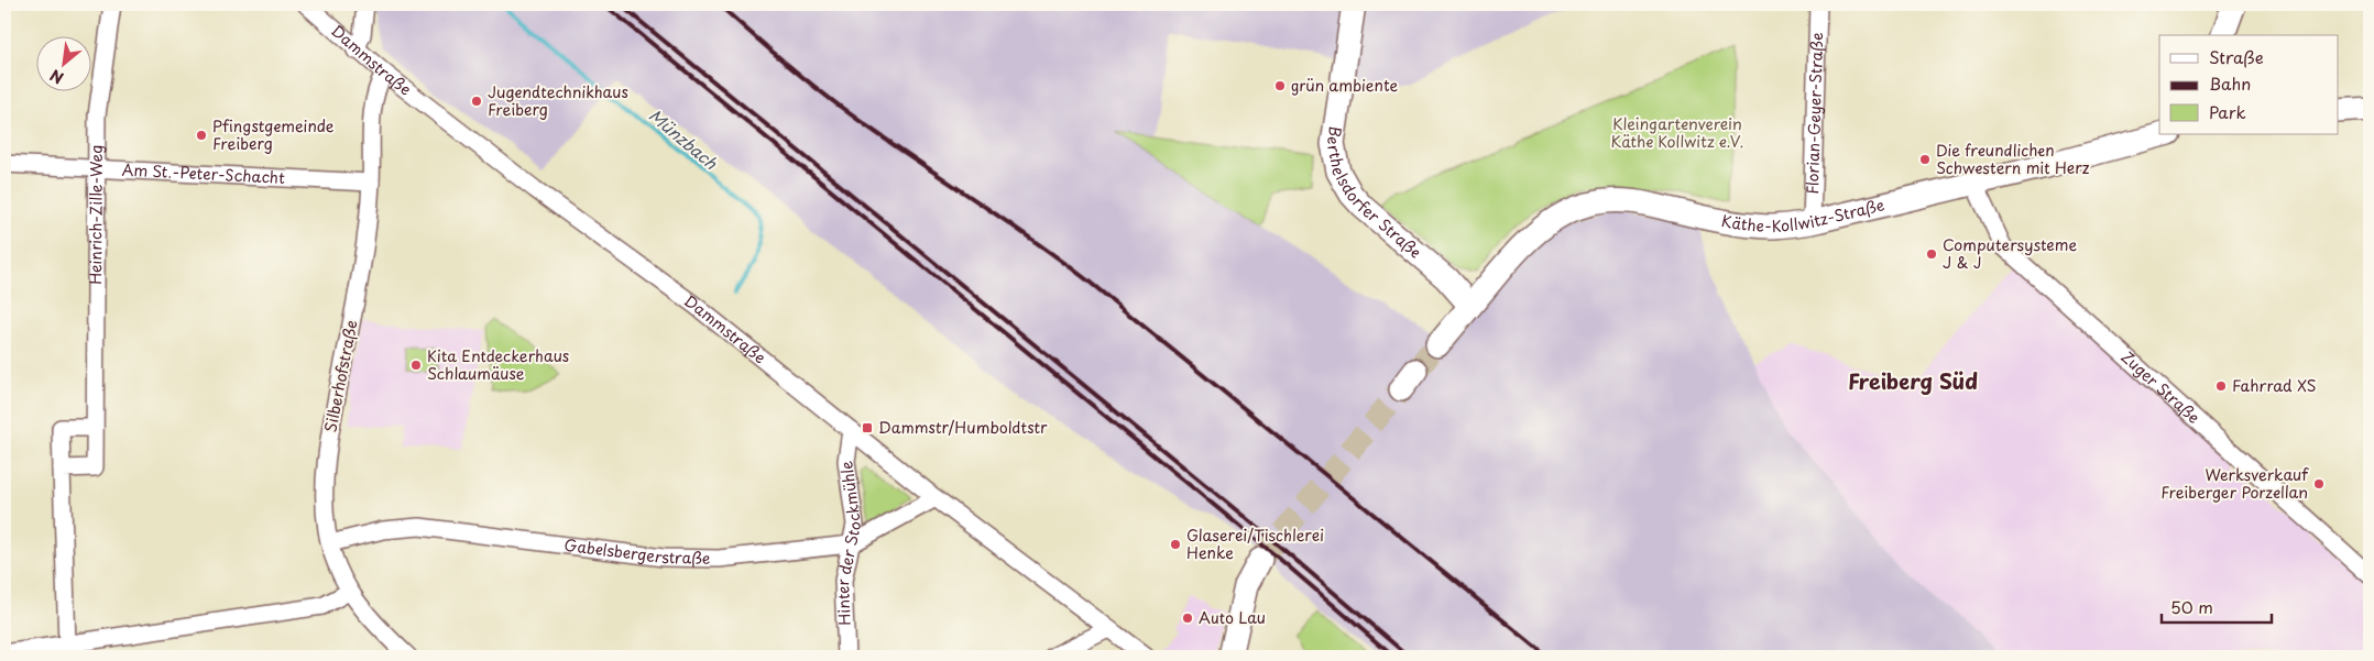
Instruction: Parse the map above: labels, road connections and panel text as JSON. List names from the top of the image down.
{
  "streets": {
    "street": [
      "Dammstraße",
      "Florian-Geyer-Straße",
      "Am St.-Peter-Schacht",
      "Berthelsdorfer Straße",
      "Käthe-Kollwitz-Straße",
      "Heinrich-Zille-Weg",
      "Silberhofstraße",
      "Zuger Straße",
      "Hinter der Stockmühle",
      "Gabelsbergerstraße"
    ]
  },
  "crossings": [
    ["Dammstraße", "Silberhofstraße"],
    ["Dammstraße", "Hinter der Stockmühle"],
    ["Dammstraße", "Gabelsbergerstraße"],
    ["Florian-Geyer-Straße", "Käthe-Kollwitz-Straße"],
    ["Am St.-Peter-Schacht", "Heinrich-Zille-Weg"],
    ["Am St.-Peter-Schacht", "Silberhofstraße"],
    ["Berthelsdorfer Straße", "Käthe-Kollwitz-Straße"],
    ["Käthe-Kollwitz-Straße", "Zuger Straße"],
    ["Silberhofstraße", "Gabelsbergerstraße"],
    ["Hinter der Stockmühle", "Gabelsbergerstraße"]
  ],
  "districts": ["Freiberg Süd"],
  "water": ["Münzbach"],
  "parks": ["Kleingartenverein Käthe Kollwitz e.V."],
  "places": {
    "other": [
      "grün ambiente",
      "Jugendtechnikhaus Freiberg",
      "Pfingstgemeinde Freiberg",
      "Die freundlichen Schwestern mit Herz",
      "Computersysteme J & J",
      "Kita Entdeckerhaus Schlaumäuse",
      "Fahrrad XS",
      "Werksverkauf Freiberger Porzellan",
      "Glaserei/Tischlerei Henke",
      "Auto Lau"
    ],
    "transit": ["Dammstr/Humboldtstr"]
  },
  "legend": ["Straße", "Bahn", "Park"],
  "scale_bar": "50 m",
  "north": "bottom left"
}
